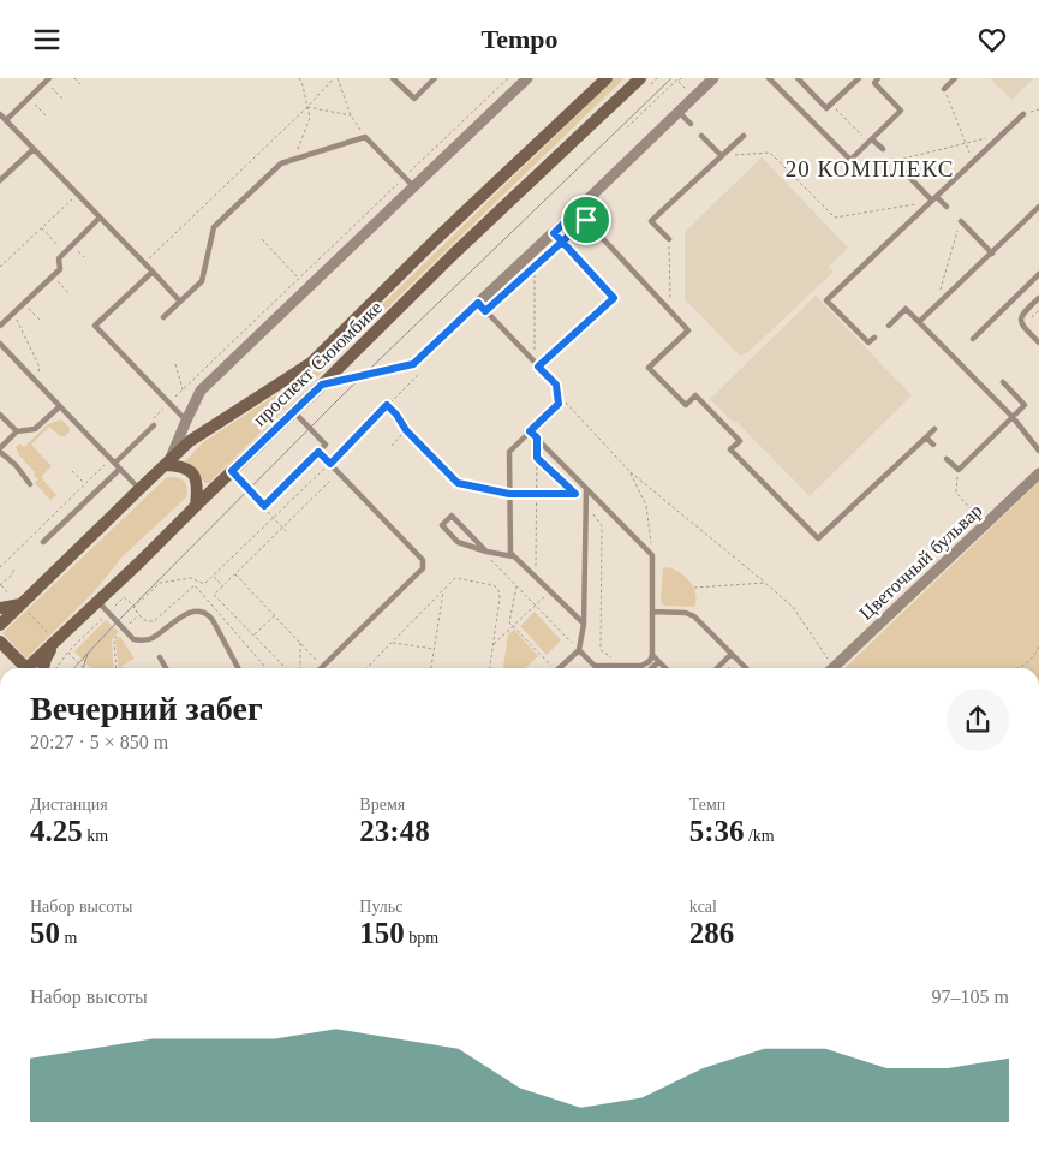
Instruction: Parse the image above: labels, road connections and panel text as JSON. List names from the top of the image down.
{
  "streets": {
    "main road": ["проспект Сююмбике"],
    "street": ["Цветочный бульвар"]
  },
  "districts": ["20 КОМПЛЕКС"],
  "page": {
    "header": "Tempo",
    "heading": ["Вечерний забег", "20:27 · 5 × 850 m"],
    "stats": [
      ["Дистанция", "4.25 km"],
      ["Время", "23:48"],
      ["Темп", "5:36 /km"],
      ["Набор высоты", "50 m"],
      ["Пульс", "150 bpm"],
      ["kcal", "286"]
    ],
    "chart": ["Набор высоты", "97–105 m"]
  }
}
